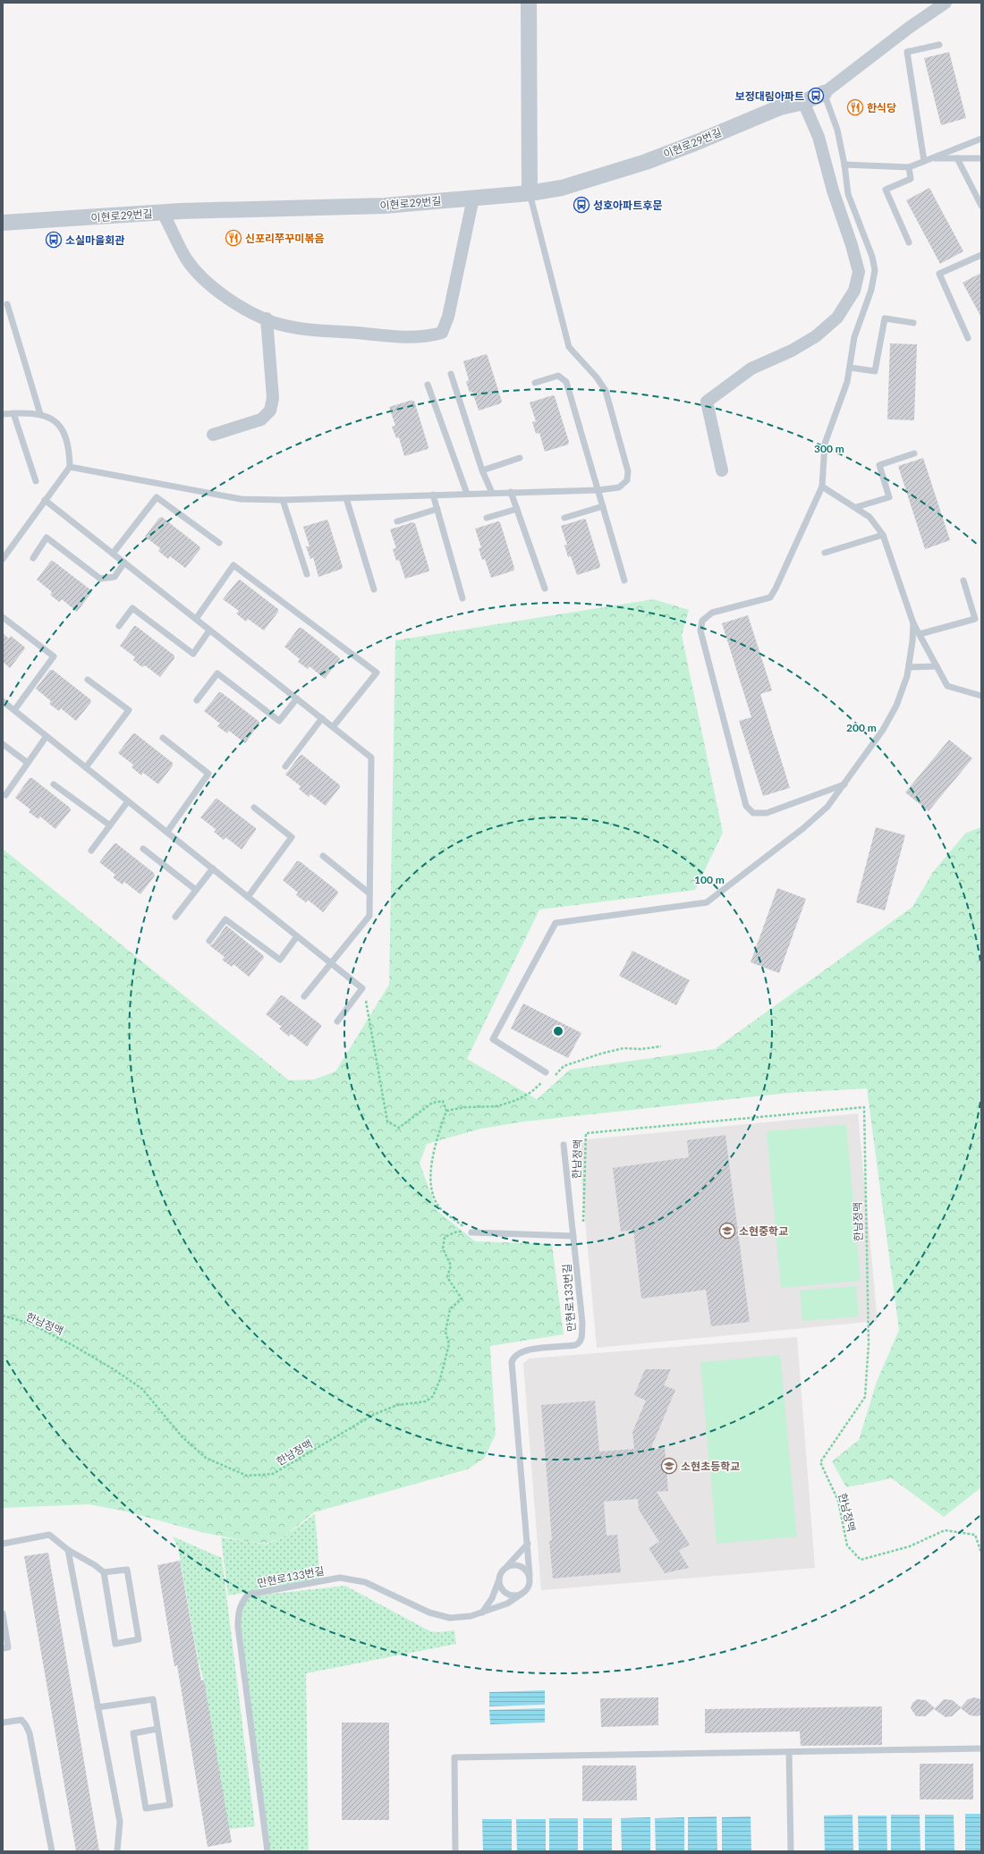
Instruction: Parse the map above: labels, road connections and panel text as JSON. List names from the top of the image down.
{
  "streets": {
    "street": ["이현로29번길"],
    "lane": ["만현로133번길"],
    "path": ["한남정맥"]
  },
  "crossings": [
    ["한남정맥", "만현로133번길"]
  ],
  "places": {
    "bus stop": ["보정대림아파트", "성호아파트후문", "소실마을회관"],
    "restaurant": ["한식당", "신포리쭈꾸미볶음"],
    "school or university": ["소현중학교", "소현초등학교"]
  },
  "rings": ["300 m", "200 m", "100 m"]
}
